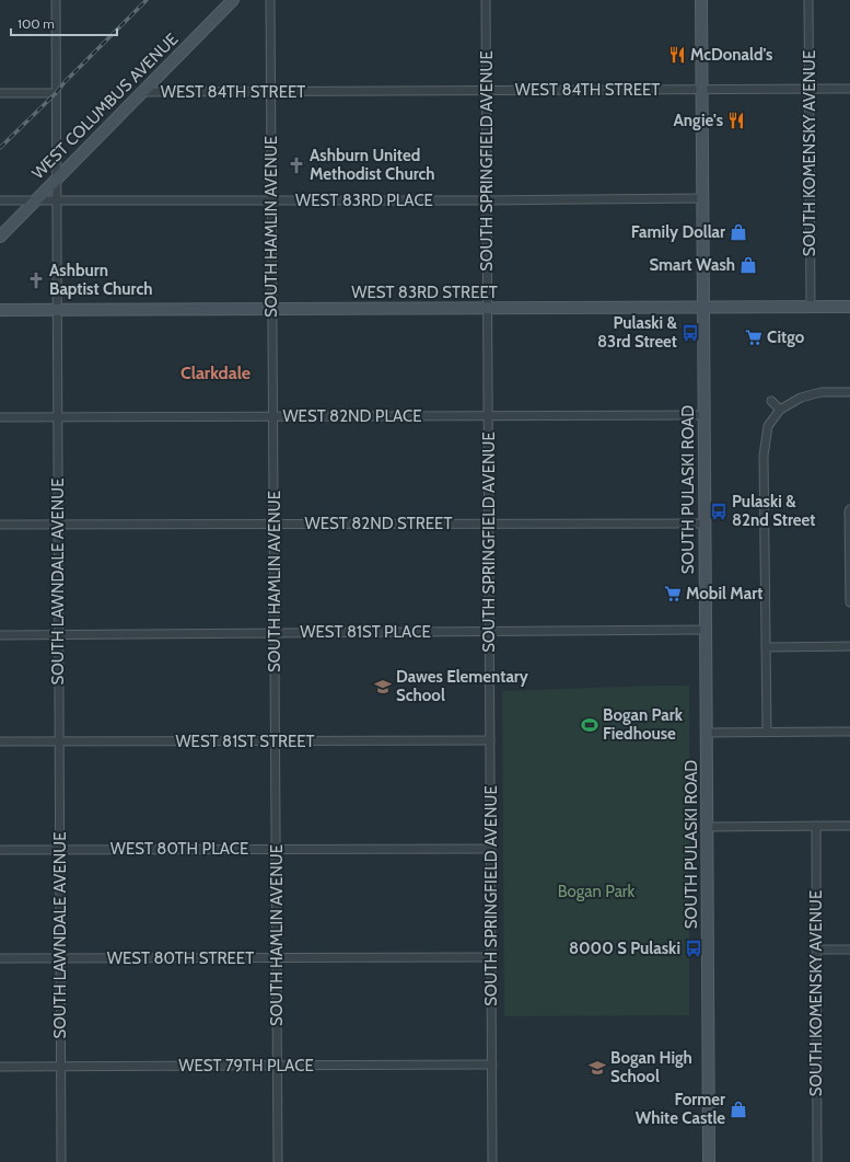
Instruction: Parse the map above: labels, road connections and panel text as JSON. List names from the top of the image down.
{
  "streets": {
    "main road": ["WEST COLUMBUS AVENUE", "WEST 83RD STREET", "SOUTH PULASKI ROAD"],
    "street": [
      "WEST 84TH STREET",
      "SOUTH KOMENSKY AVENUE",
      "SOUTH SPRINGFIELD AVENUE",
      "WEST 83RD PLACE",
      "SOUTH HAMLIN AVENUE",
      "WEST 82ND PLACE",
      "WEST 82ND STREET",
      "SOUTH LAWNDALE AVENUE",
      "WEST 81ST PLACE",
      "WEST 81ST STREET",
      "WEST 80TH PLACE",
      "WEST 80TH STREET",
      "WEST 79TH PLACE"
    ]
  },
  "crossings": [
    ["WEST 84TH STREET", "WEST COLUMBUS AVENUE"],
    ["WEST 84TH STREET", "SOUTH KOMENSKY AVENUE"],
    ["WEST 84TH STREET", "SOUTH SPRINGFIELD AVENUE"],
    ["WEST 84TH STREET", "SOUTH HAMLIN AVENUE"],
    ["WEST 84TH STREET", "SOUTH PULASKI ROAD"],
    ["WEST COLUMBUS AVENUE", "WEST 83RD PLACE"],
    ["WEST COLUMBUS AVENUE", "SOUTH LAWNDALE AVENUE"],
    ["SOUTH KOMENSKY AVENUE", "WEST 83RD STREET"],
    ["SOUTH SPRINGFIELD AVENUE", "WEST 83RD PLACE"],
    ["SOUTH SPRINGFIELD AVENUE", "WEST 83RD STREET"],
    ["SOUTH SPRINGFIELD AVENUE", "WEST 82ND PLACE"],
    ["SOUTH SPRINGFIELD AVENUE", "WEST 82ND STREET"],
    ["SOUTH SPRINGFIELD AVENUE", "WEST 81ST PLACE"],
    ["SOUTH SPRINGFIELD AVENUE", "WEST 81ST STREET"],
    ["SOUTH SPRINGFIELD AVENUE", "WEST 80TH PLACE"],
    ["SOUTH SPRINGFIELD AVENUE", "WEST 80TH STREET"],
    ["SOUTH SPRINGFIELD AVENUE", "WEST 79TH PLACE"],
    ["WEST 83RD PLACE", "SOUTH HAMLIN AVENUE"],
    ["WEST 83RD PLACE", "SOUTH PULASKI ROAD"],
    ["WEST 83RD PLACE", "SOUTH LAWNDALE AVENUE"],
    ["SOUTH HAMLIN AVENUE", "WEST 83RD STREET"],
    ["SOUTH HAMLIN AVENUE", "WEST 82ND PLACE"],
    ["SOUTH HAMLIN AVENUE", "WEST 82ND STREET"],
    ["SOUTH HAMLIN AVENUE", "WEST 81ST PLACE"],
    ["SOUTH HAMLIN AVENUE", "WEST 81ST STREET"],
    ["SOUTH HAMLIN AVENUE", "WEST 80TH PLACE"],
    ["SOUTH HAMLIN AVENUE", "WEST 80TH STREET"],
    ["SOUTH HAMLIN AVENUE", "WEST 79TH PLACE"],
    ["WEST 83RD STREET", "SOUTH PULASKI ROAD"],
    ["WEST 83RD STREET", "SOUTH LAWNDALE AVENUE"],
    ["WEST 82ND PLACE", "SOUTH PULASKI ROAD"],
    ["WEST 82ND PLACE", "SOUTH LAWNDALE AVENUE"],
    ["SOUTH PULASKI ROAD", "WEST 82ND STREET"],
    ["SOUTH PULASKI ROAD", "WEST 81ST PLACE"],
    ["WEST 82ND STREET", "SOUTH LAWNDALE AVENUE"],
    ["SOUTH LAWNDALE AVENUE", "WEST 81ST PLACE"],
    ["SOUTH LAWNDALE AVENUE", "WEST 81ST STREET"],
    ["SOUTH LAWNDALE AVENUE", "WEST 80TH PLACE"],
    ["SOUTH LAWNDALE AVENUE", "WEST 80TH STREET"],
    ["SOUTH LAWNDALE AVENUE", "WEST 79TH PLACE"]
  ],
  "districts": ["Clarkdale"],
  "parks": ["Bogan Park"],
  "places": {
    "restaurant": ["McDonald's", "Angie's"],
    "church": ["Ashburn United Methodist Church", "Ashburn Baptist Church"],
    "shop": ["Family Dollar", "Smart Wash", "Former White Castle"],
    "bus stop": ["Pulaski & 83rd Street", "Pulaski & 82nd Street", "8000 S Pulaski"],
    "supermarket": ["Citgo", "Mobil Mart"],
    "school or university": ["Dawes Elementary School", "Bogan High School"],
    "sports": ["Bogan Park Fiedhouse"]
  },
  "scale_bar": "100 m"
}
